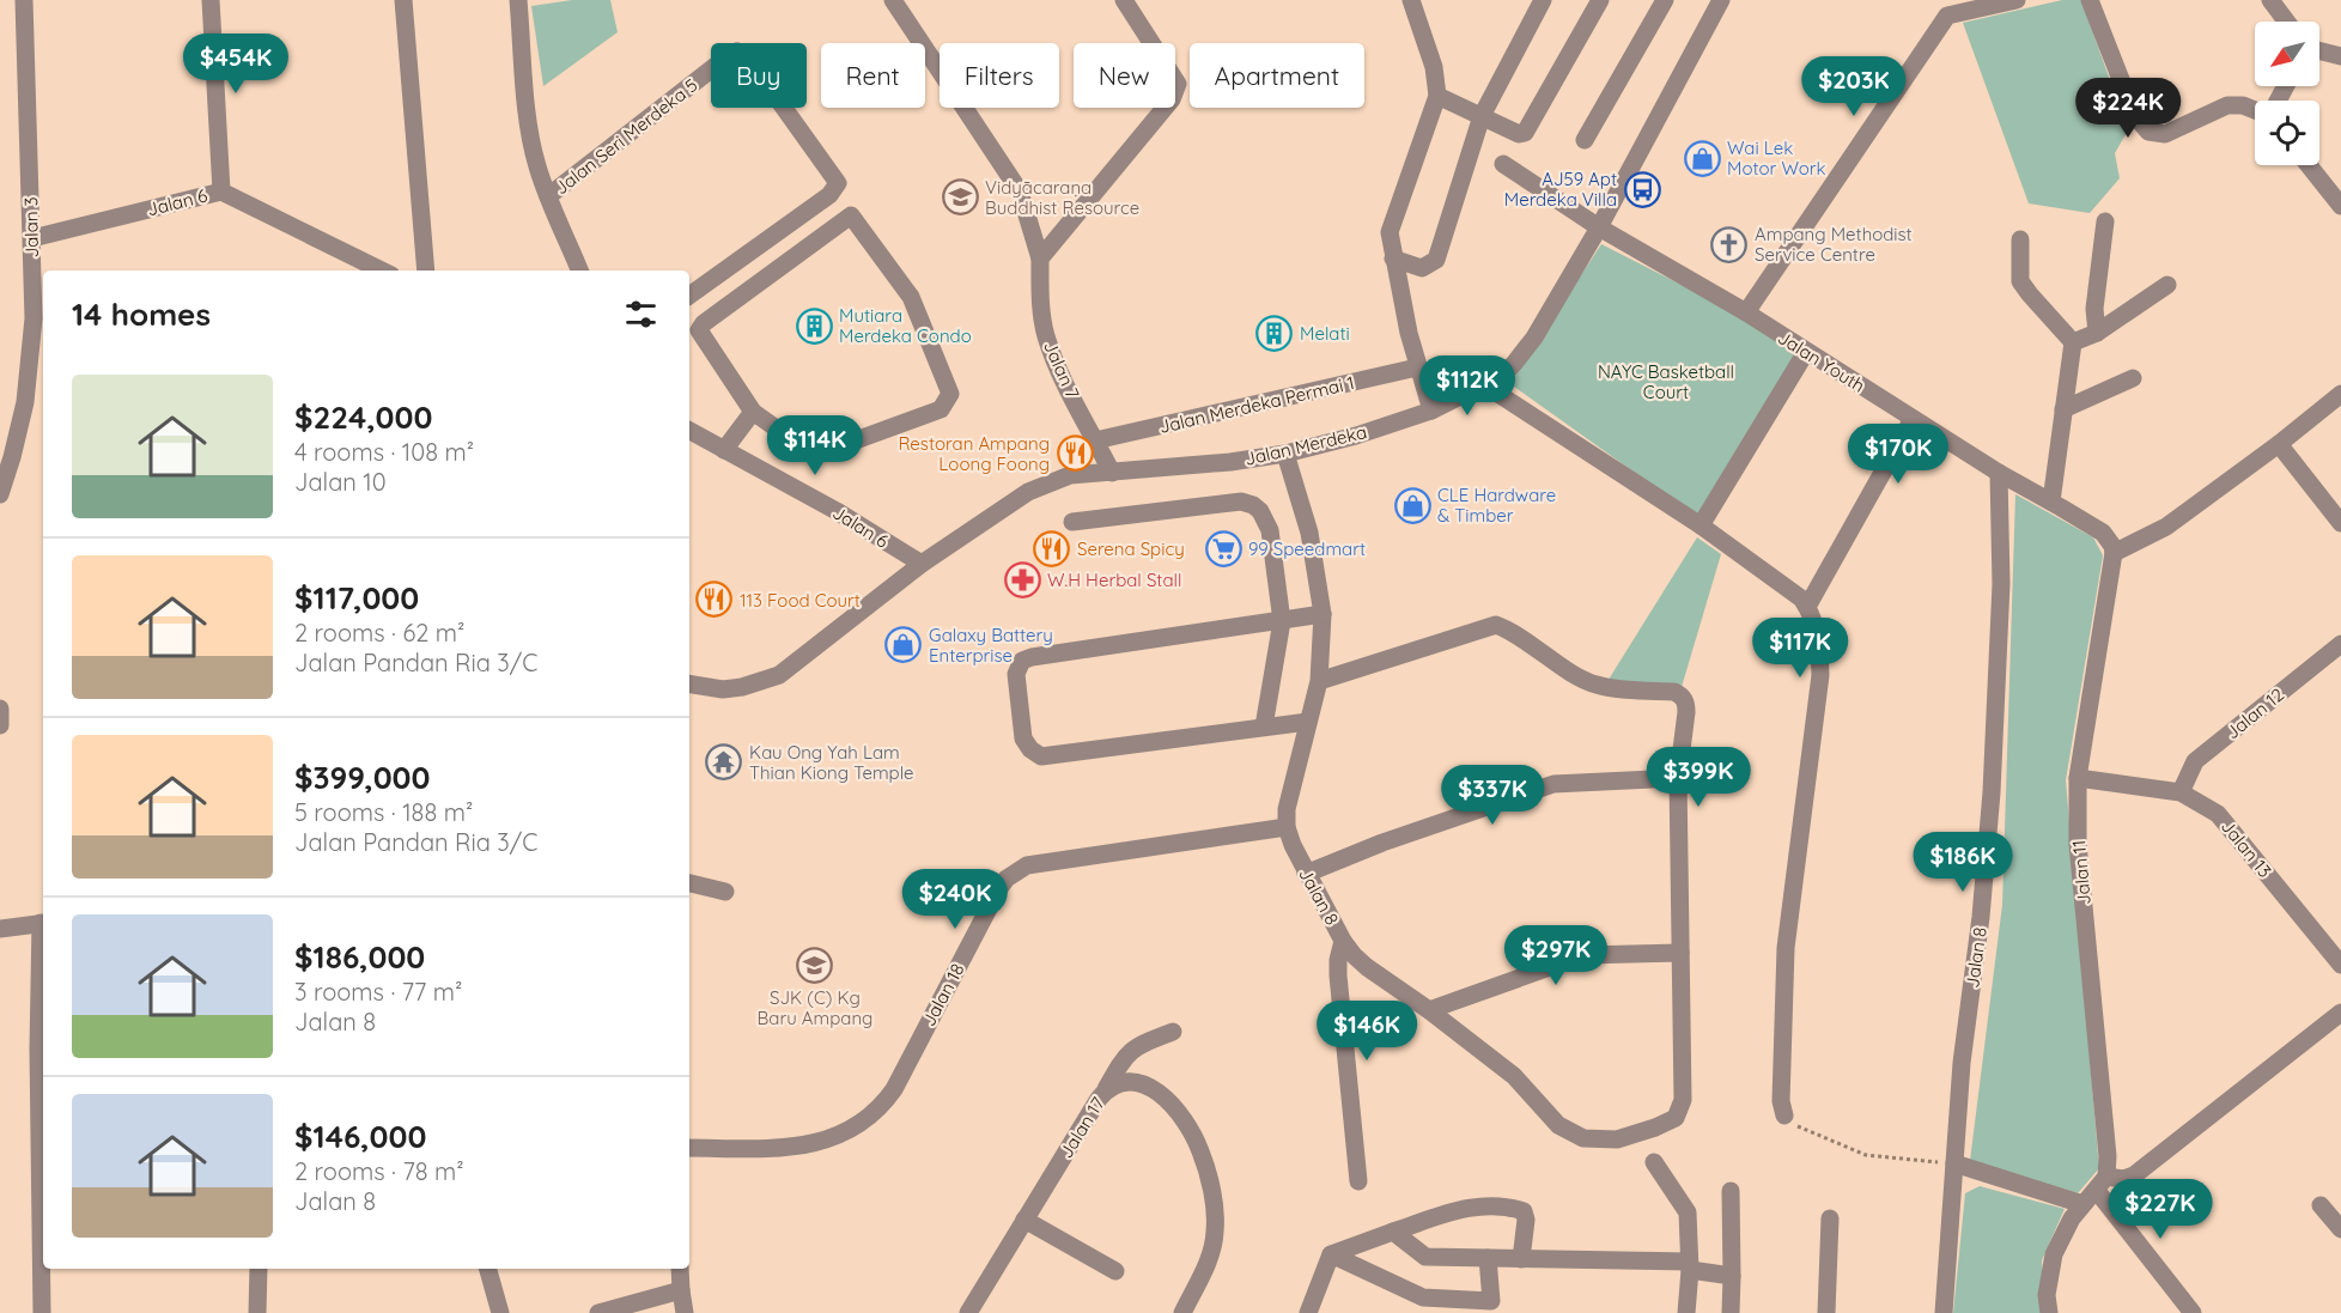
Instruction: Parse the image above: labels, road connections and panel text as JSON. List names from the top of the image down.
{
  "streets": {
    "street": [
      "Jalan Seri Merdeka 5",
      "Jalan 6",
      "Jalan 3",
      "Jalan Youth",
      "Jalan 7",
      "Jalan Merdeka Permai 1",
      "Jalan Merdeka",
      "Jalan 12",
      "Jalan 13",
      "Jalan 11",
      "Jalan 8",
      "Jalan 18",
      "Jalan 17"
    ]
  },
  "crossings": [
    ["Jalan 6", "Jalan 3"],
    ["Jalan 6", "Jalan Merdeka"],
    ["Jalan Youth", "Jalan Merdeka"],
    ["Jalan Youth", "Jalan 11"],
    ["Jalan Youth", "Jalan 8"],
    ["Jalan 7", "Jalan Merdeka Permai 1"],
    ["Jalan 7", "Jalan Merdeka"],
    ["Jalan Merdeka", "Jalan 8"],
    ["Jalan 12", "Jalan 13"],
    ["Jalan 13", "Jalan 11"],
    ["Jalan 8", "Jalan 18"]
  ],
  "parks": ["NAYC Basketball Court"],
  "places": {
    "shop": ["Wai Lek Motor Work", "CLE Hardware & Timber", "Galaxy Battery Enterprise"],
    "bus stop": ["AJ59 Apt Merdeka Villa"],
    "school or university": ["Vidyācaraṇa Buddhist Resource", "SJK (C) Kg Baru Ampang"],
    "church": ["Ampang Methodist Service Centre"],
    "building": ["Mutiara Merdeka Condo", "Melati"],
    "restaurant": ["Restoran Ampang Loong Foong", "Serena Spicy", "113 Food Court"],
    "supermarket": ["99 Speedmart"],
    "pharmacy": ["W.H Herbal Stall"],
    "temple": ["Kau Ong Yah Lam Thian Kiong Temple"]
  },
  "north": "bottom left",
  "page": {
    "price": [
      "$454K",
      "$203K",
      "$224K",
      "$112K",
      "$114K",
      "$170K",
      "$117K",
      "$399K",
      "$337K",
      "$186K",
      "$240K",
      "$297K",
      "$146K",
      "$227K"
    ],
    "chip": [
      "Buy",
      "Rent",
      "Filters",
      "New",
      "Apartment"
    ],
    "heading": "14 homes",
    "list": [
      {
        "name": "$224,000",
        "note": "4 rooms · 108 m² · Jalan 10"
      },
      {
        "name": "$117,000",
        "note": "2 rooms · 62 m² · Jalan Pandan Ria 3/C"
      },
      {
        "name": "$399,000",
        "note": "5 rooms · 188 m² · Jalan Pandan Ria 3/C"
      },
      {
        "name": "$186,000",
        "note": "3 rooms · 77 m² · Jalan 8"
      },
      {
        "name": "$146,000",
        "note": "2 rooms · 78 m² · Jalan 8"
      }
    ]
  }
}
